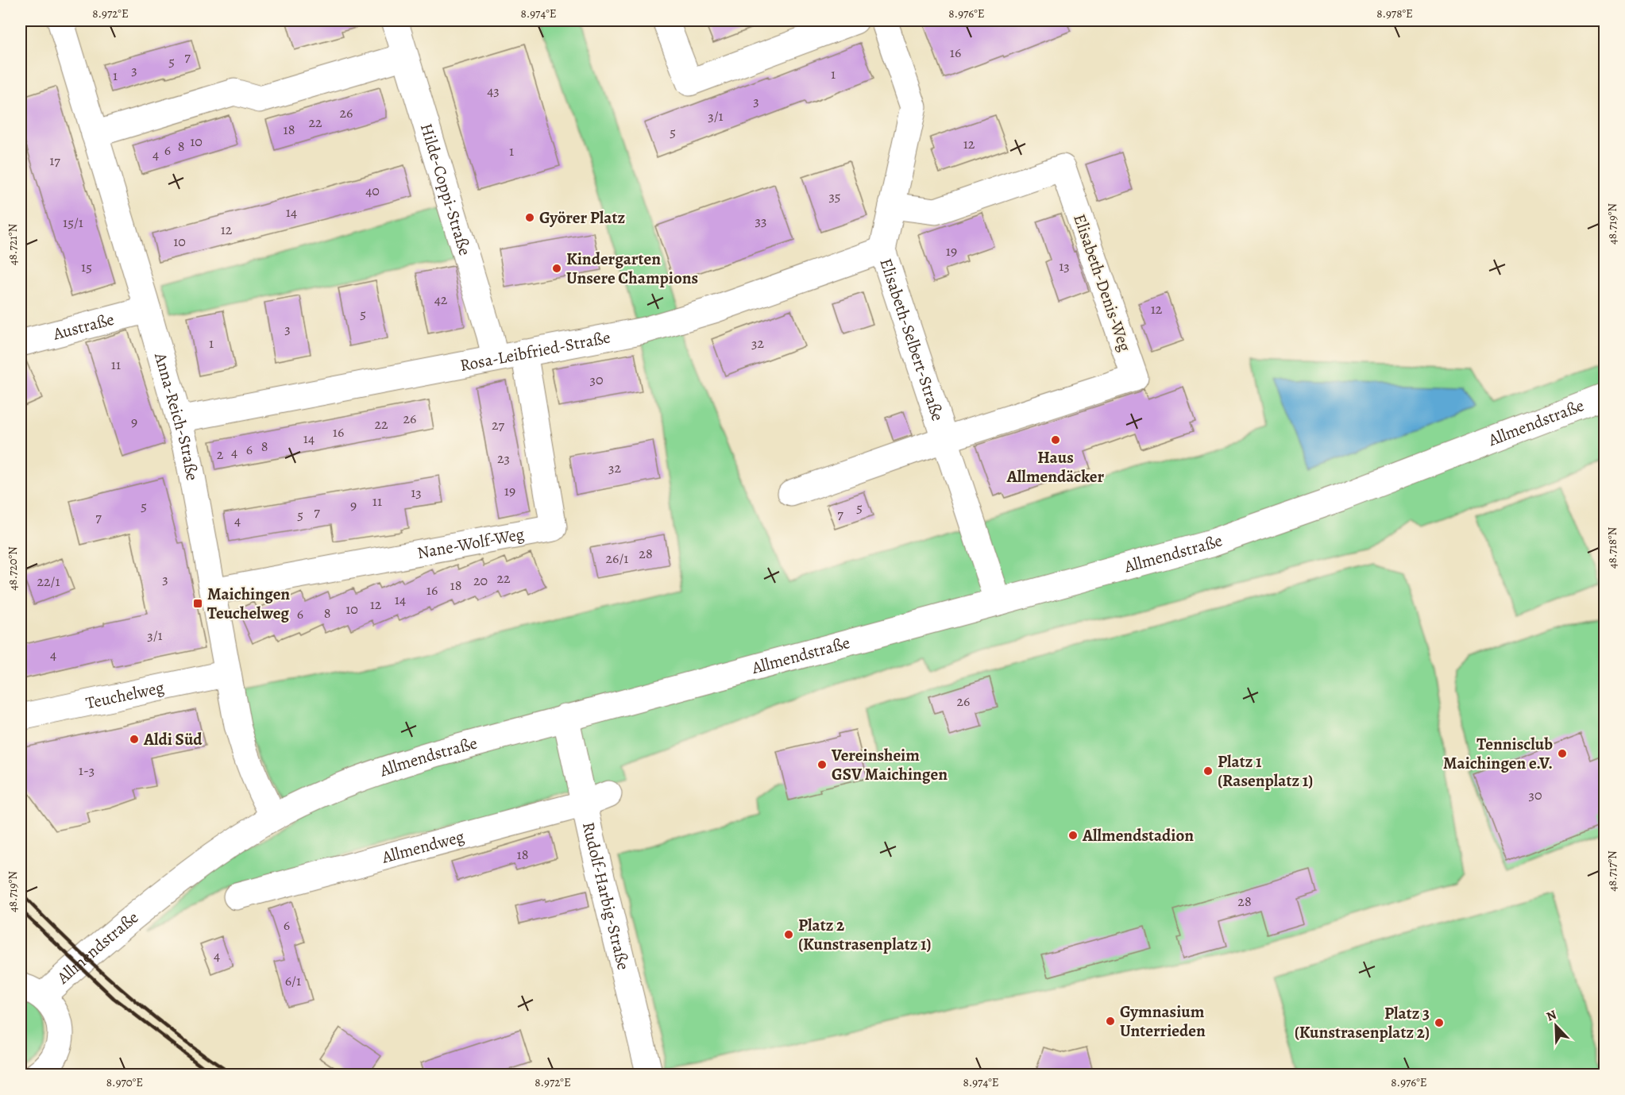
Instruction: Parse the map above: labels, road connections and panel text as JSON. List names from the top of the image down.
{
  "streets": {
    "street": [
      "Hilde-Coppi-Straße",
      "Elisabeth-Denis-Weg",
      "Austraße",
      "Elisabeth-Selbert-Straße",
      "Rosa-Leibfried-Straße",
      "Anna-Reich-Straße",
      "Allmendstraße",
      "Nane-Wolf-Weg",
      "Teuchelweg",
      "Allmendweg",
      "Rudolf-Harbig-Straße"
    ]
  },
  "crossings": [
    ["Hilde-Coppi-Straße", "Rosa-Leibfried-Straße"],
    ["Elisabeth-Denis-Weg", "Elisabeth-Selbert-Straße"],
    ["Austraße", "Anna-Reich-Straße"],
    ["Elisabeth-Selbert-Straße", "Rosa-Leibfried-Straße"],
    ["Elisabeth-Selbert-Straße", "Allmendstraße"],
    ["Rosa-Leibfried-Straße", "Anna-Reich-Straße"],
    ["Rosa-Leibfried-Straße", "Nane-Wolf-Weg"],
    ["Anna-Reich-Straße", "Allmendstraße"],
    ["Anna-Reich-Straße", "Nane-Wolf-Weg"],
    ["Anna-Reich-Straße", "Teuchelweg"],
    ["Allmendstraße", "Rudolf-Harbig-Straße"],
    ["Allmendweg", "Rudolf-Harbig-Straße"]
  ],
  "places": {
    "other": [
      "Györer Platz",
      "Kindergarten Unsere Champions",
      "Haus Allmendäcker",
      "Aldi Süd",
      "Tennisclub Maichingen e.V.",
      "Vereinsheim GSV Maichingen",
      "Platz 1 (Rasenplatz 1)",
      "Allmendstadion",
      "Platz 2 (Kunstrasenplatz 1)",
      "Gymnasium Unterrieden",
      "Platz 3 (Kunstrasenplatz 2)"
    ],
    "transit": ["Maichingen Teuchelweg"]
  },
  "house_numbers": [
    "16",
    "7",
    "5",
    "3",
    "1",
    "1",
    "43",
    "3",
    "26",
    "3/1",
    "22",
    "18",
    "5",
    "10",
    "12",
    "8",
    "6",
    "1",
    "4",
    "17",
    "40",
    "35",
    "14",
    "33",
    "15/1",
    "12",
    "10",
    "19",
    "13",
    "15",
    "42",
    "12",
    "5",
    "3",
    "1",
    "32",
    "11",
    "30",
    "26",
    "9",
    "22",
    "27",
    "16",
    "14",
    "8",
    "6",
    "4",
    "2",
    "23",
    "32",
    "19",
    "13",
    "11",
    "9",
    "5",
    "5",
    "7",
    "7",
    "5",
    "7",
    "4",
    "28",
    "26/1",
    "22",
    "3",
    "20",
    "22/1",
    "18",
    "16",
    "14",
    "12",
    "10",
    "8",
    "6",
    "3/1",
    "4",
    "26",
    "1-3",
    "30",
    "18",
    "28",
    "6",
    "4",
    "6/1"
  ],
  "north": "top left",
  "coordinates": [
    "8.972°E",
    "8.974°E",
    "8.976°E",
    "8.978°E",
    "48.719°N",
    "48.721°N",
    "48.718°N",
    "48.720°N",
    "48.717°N",
    "8.970°E"
  ]
}
